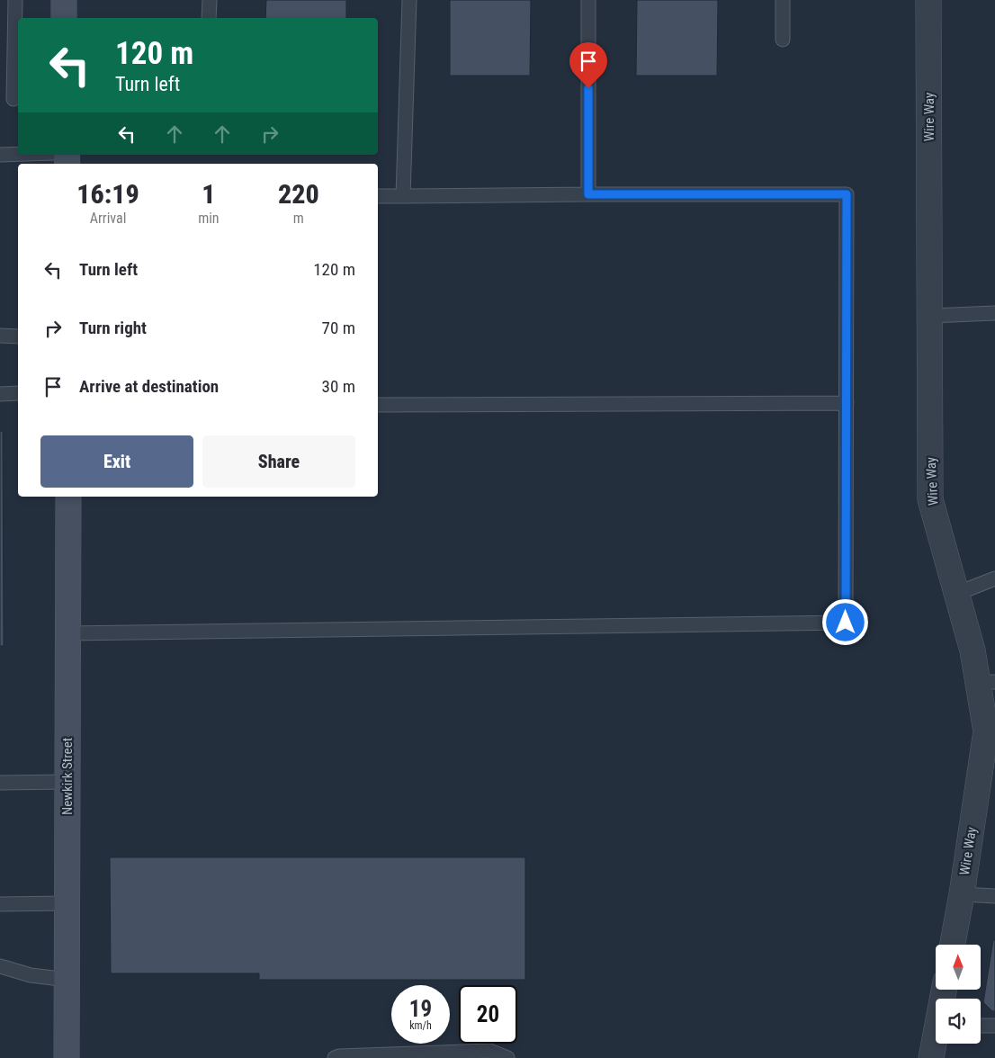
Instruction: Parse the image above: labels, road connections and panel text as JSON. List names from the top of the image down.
{
  "streets": {
    "street": ["Wire Way", "Newkirk Street"]
  },
  "north": "top",
  "page": {
    "turn": ["120 m", "Turn left"],
    "eta": [
      "16:19",
      "Arrival",
      "1",
      "min",
      "220",
      "m"
    ],
    "list": [
      {
        "name": "Turn left",
        "value": "120 m"
      },
      {
        "name": "Turn right",
        "value": "70 m"
      },
      {
        "name": "Arrive at destination",
        "value": "30 m"
      }
    ],
    "buttons": ["Exit", "Share"],
    "speed": "19 km/h",
    "limit": "20"
  }
}
